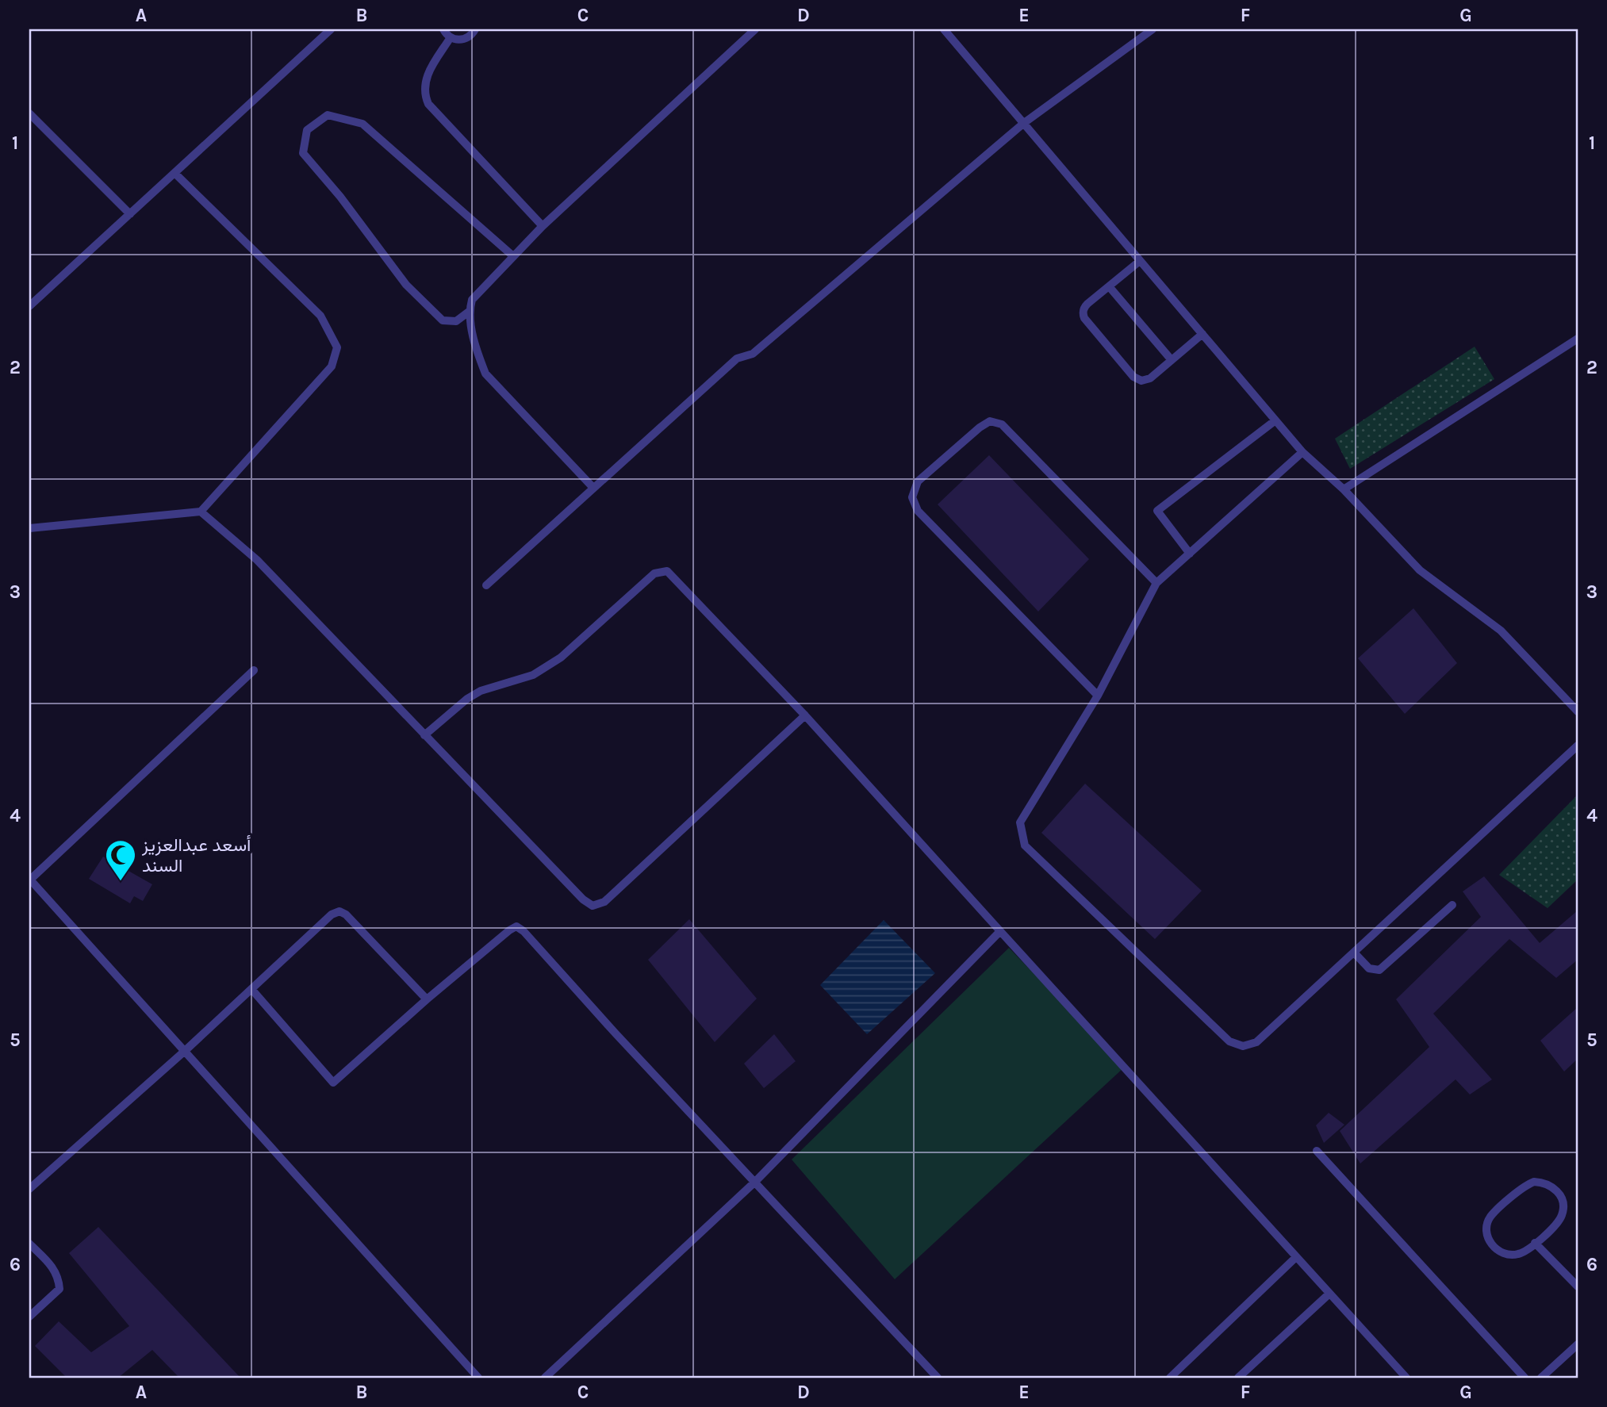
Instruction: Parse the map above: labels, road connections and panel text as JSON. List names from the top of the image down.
{
  "places": {
    "mosque": ["أسعد عبدالعزيز السند"]
  },
  "grid": {
    "columns": [
      "A",
      "B",
      "C",
      "D",
      "E",
      "F",
      "G"
    ],
    "rows": [
      "1",
      "2",
      "3",
      "4",
      "5",
      "6"
    ]
  }
}
